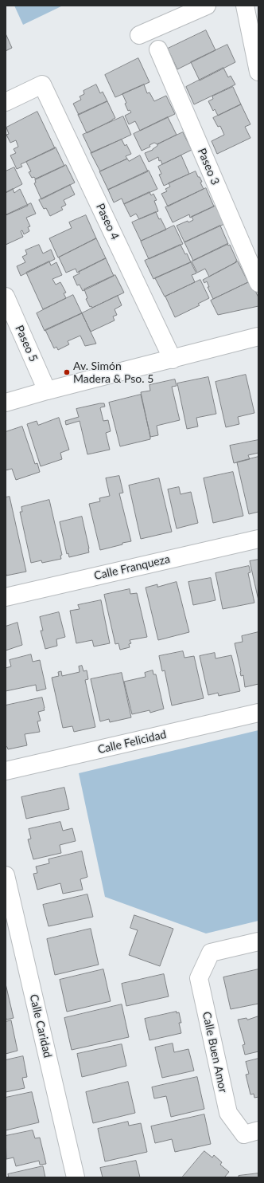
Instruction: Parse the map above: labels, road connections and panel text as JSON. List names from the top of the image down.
{
  "streets": {
    "street": [
      "Paseo 3",
      "Paseo 4",
      "Paseo 5",
      "Calle Franqueza",
      "Calle Felicidad",
      "Calle Caridad",
      "Calle Buen Amor"
    ]
  },
  "places": ["Av. Simón Madera & Pso. 5"]
}
